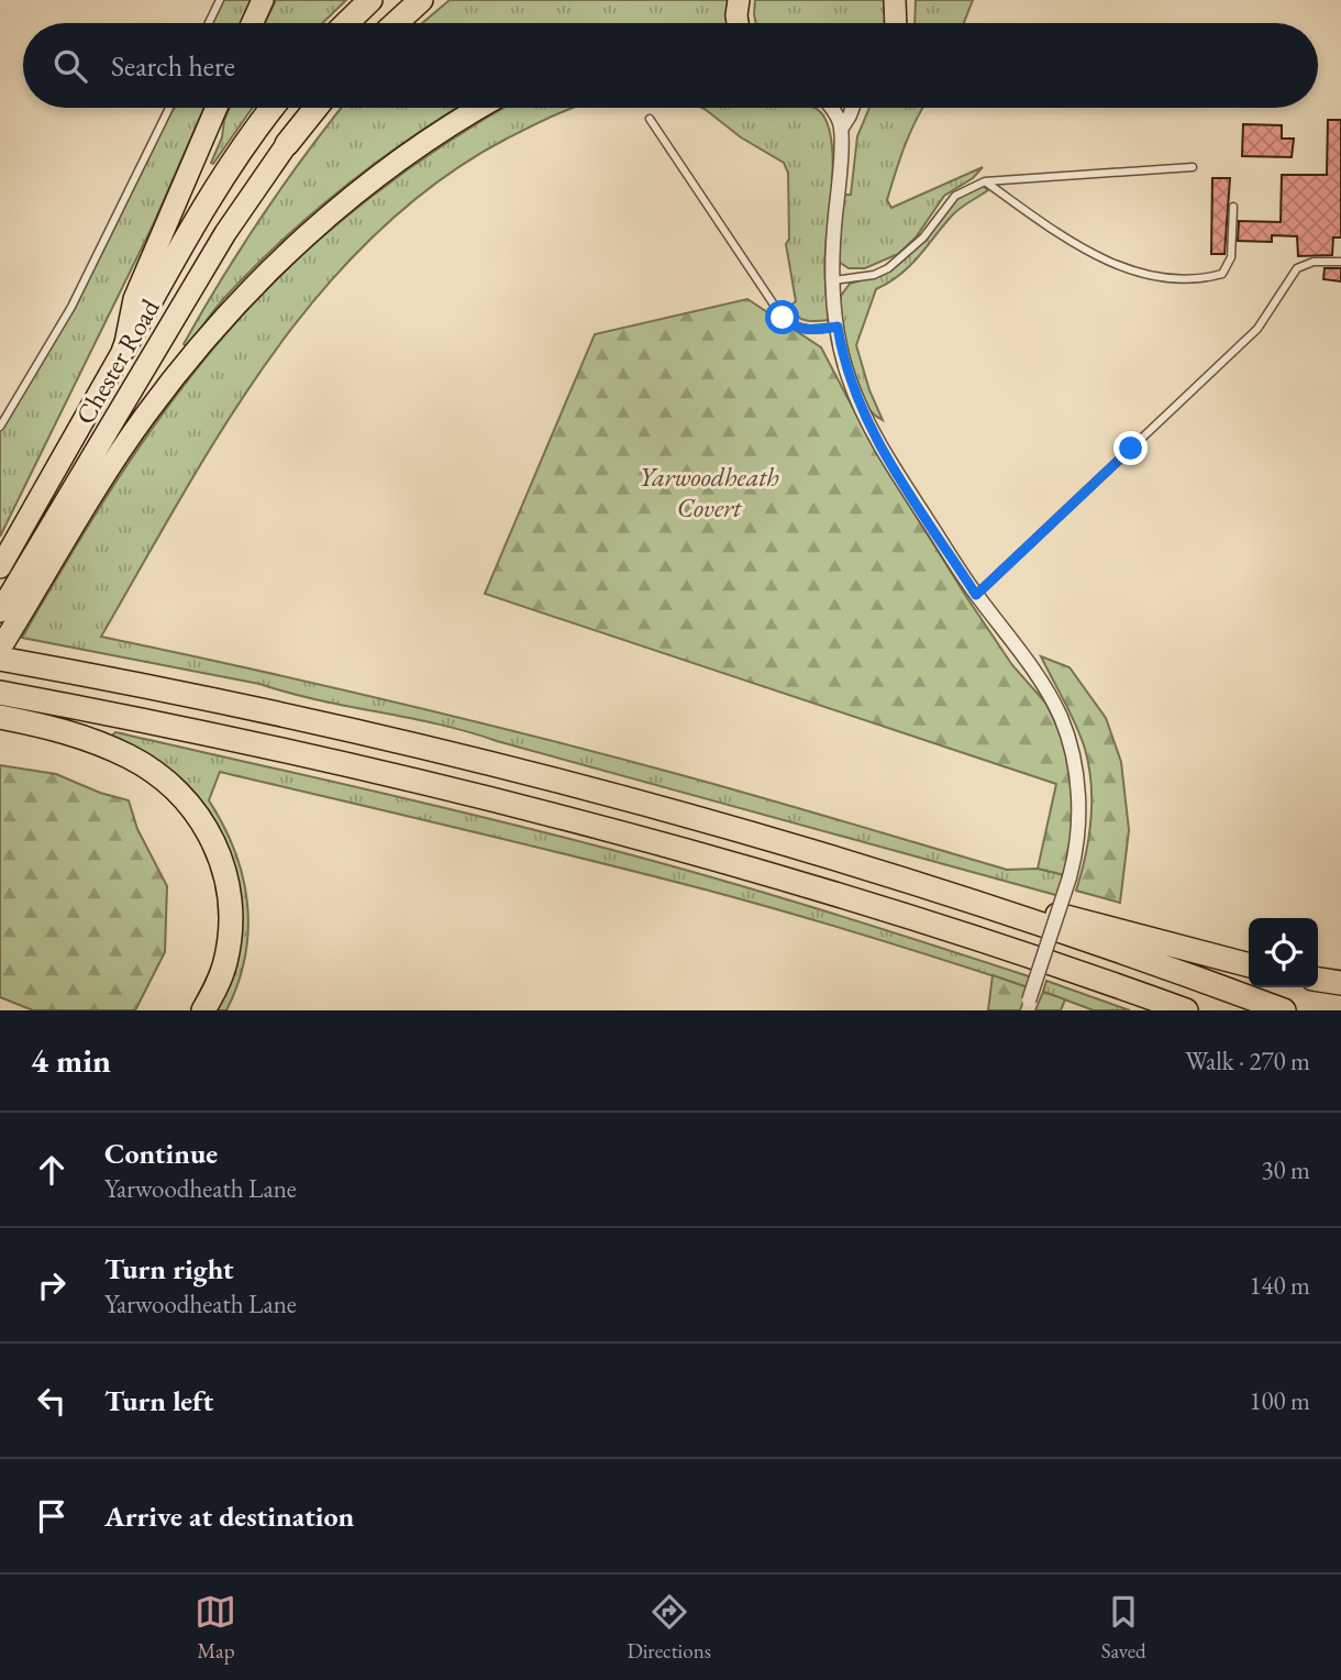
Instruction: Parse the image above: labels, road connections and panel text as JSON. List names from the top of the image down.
{
  "streets": {
    "highway": ["Chester Road"]
  },
  "parks": ["Yarwoodheath Covert"],
  "page": {
    "search": "Search here",
    "heading": ["4 min", "Walk · 270 m"],
    "list": [
      ["Continue", "Yarwoodheath Lane", "30 m"],
      ["Turn right", "Yarwoodheath Lane", "140 m"],
      ["Turn left", "100 m"],
      "Arrive at destination"
    ],
    "nav": ["Map", "Directions", "Saved"]
  }
}
